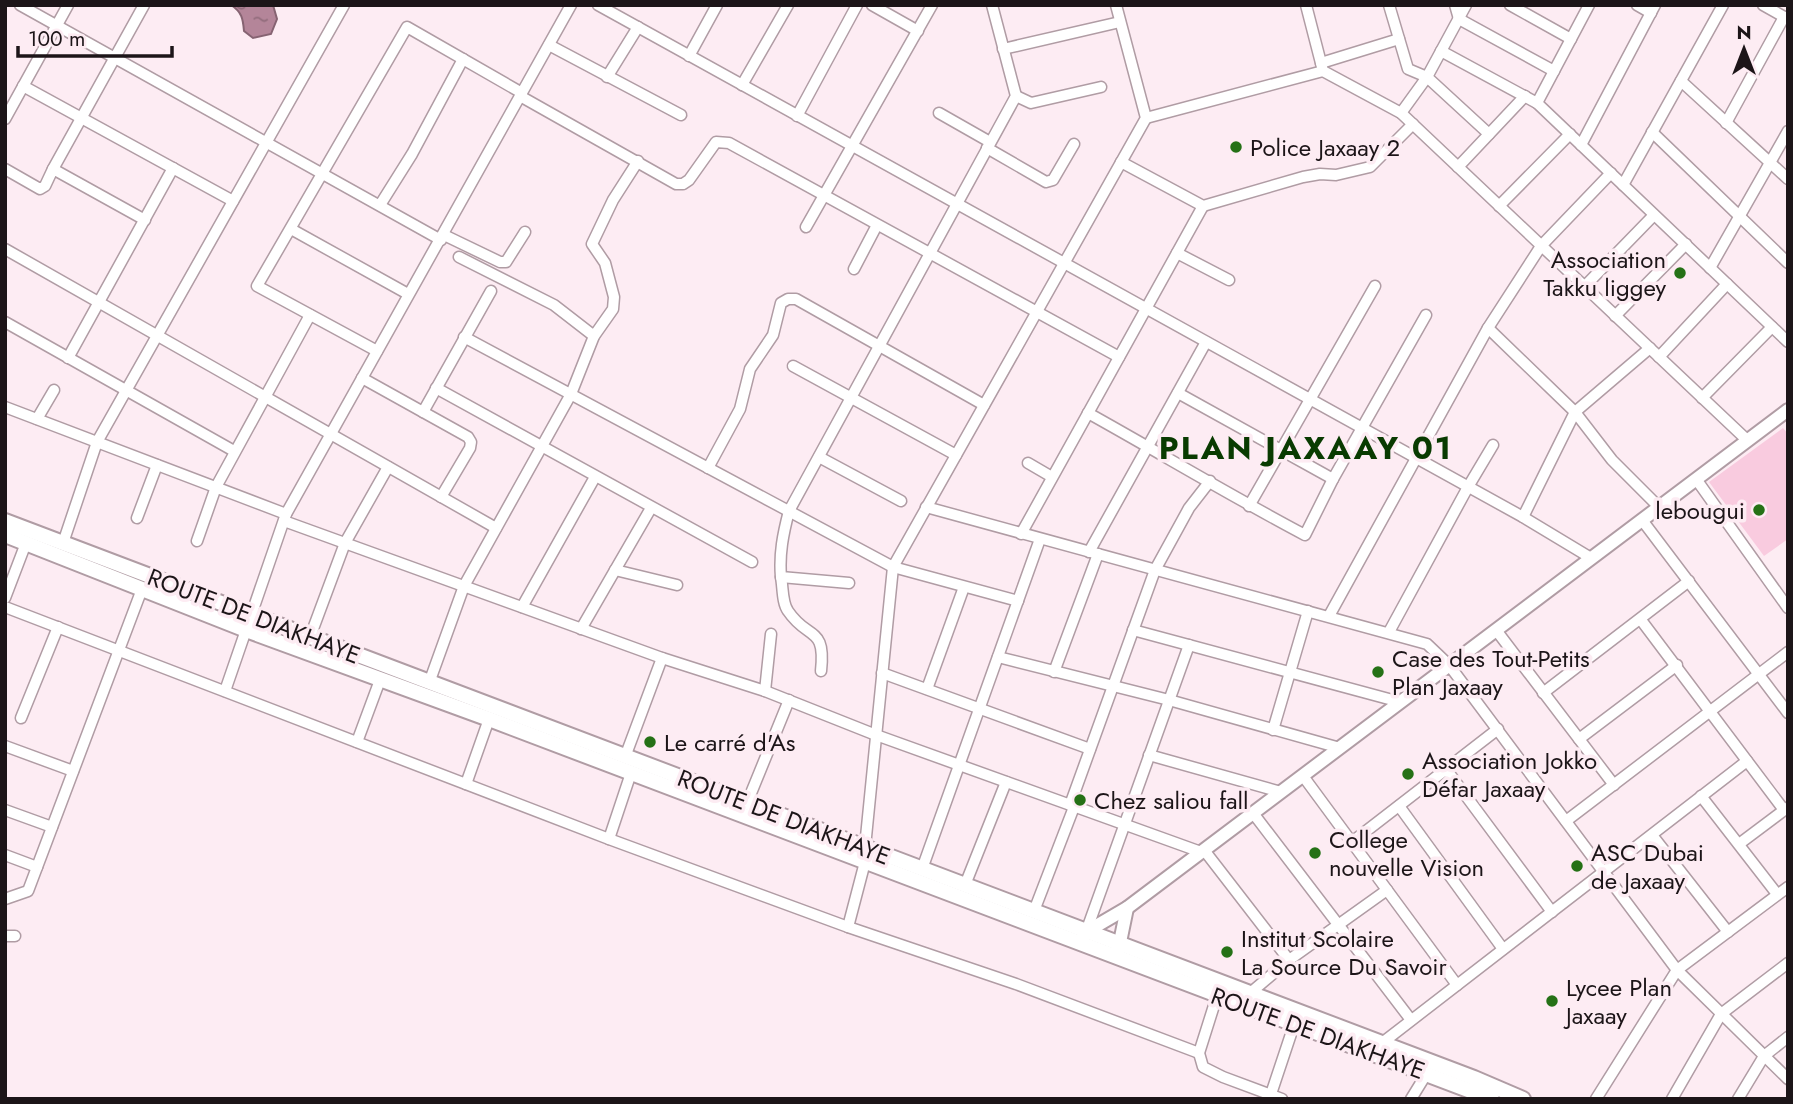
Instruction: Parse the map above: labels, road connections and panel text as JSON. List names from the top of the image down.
{
  "streets": {
    "main road": ["ROUTE DE DIAKHAYE"]
  },
  "districts": ["PLAN JAXAAY 01"],
  "places": [
    "Police Jaxaay 2",
    "Association Takku liggey",
    "lebougui",
    "Case des Tout-Petits Plan Jaxaay",
    "Le carré d'As",
    "Association Jokko Défar Jaxaay",
    "Chez saliou fall",
    "College nouvelle Vision",
    "ASC Dubai de Jaxaay",
    "Institut Scolaire La Source Du Savoir",
    "Lycee Plan Jaxaay"
  ],
  "scale_bar": "100 m",
  "north": "top"
}
